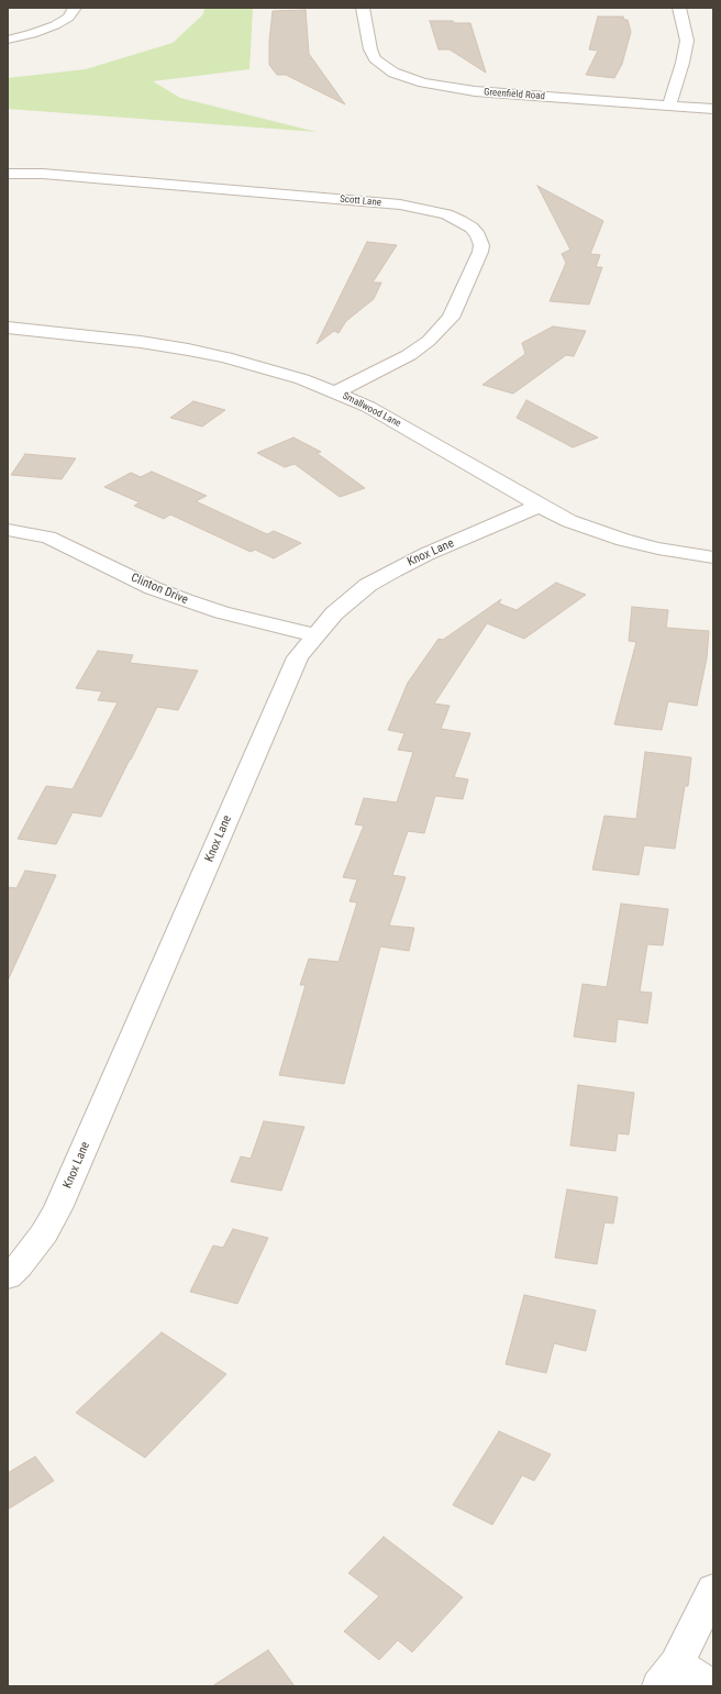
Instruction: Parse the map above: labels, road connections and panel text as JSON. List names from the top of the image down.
{
  "streets": {
    "street": [
      "Greenfield Road",
      "Scott Lane",
      "Smallwood Lane",
      "Knox Lane",
      "Clinton Drive"
    ]
  },
  "crossings": [
    ["Scott Lane", "Smallwood Lane"],
    ["Smallwood Lane", "Knox Lane"],
    ["Knox Lane", "Clinton Drive"]
  ]
}
